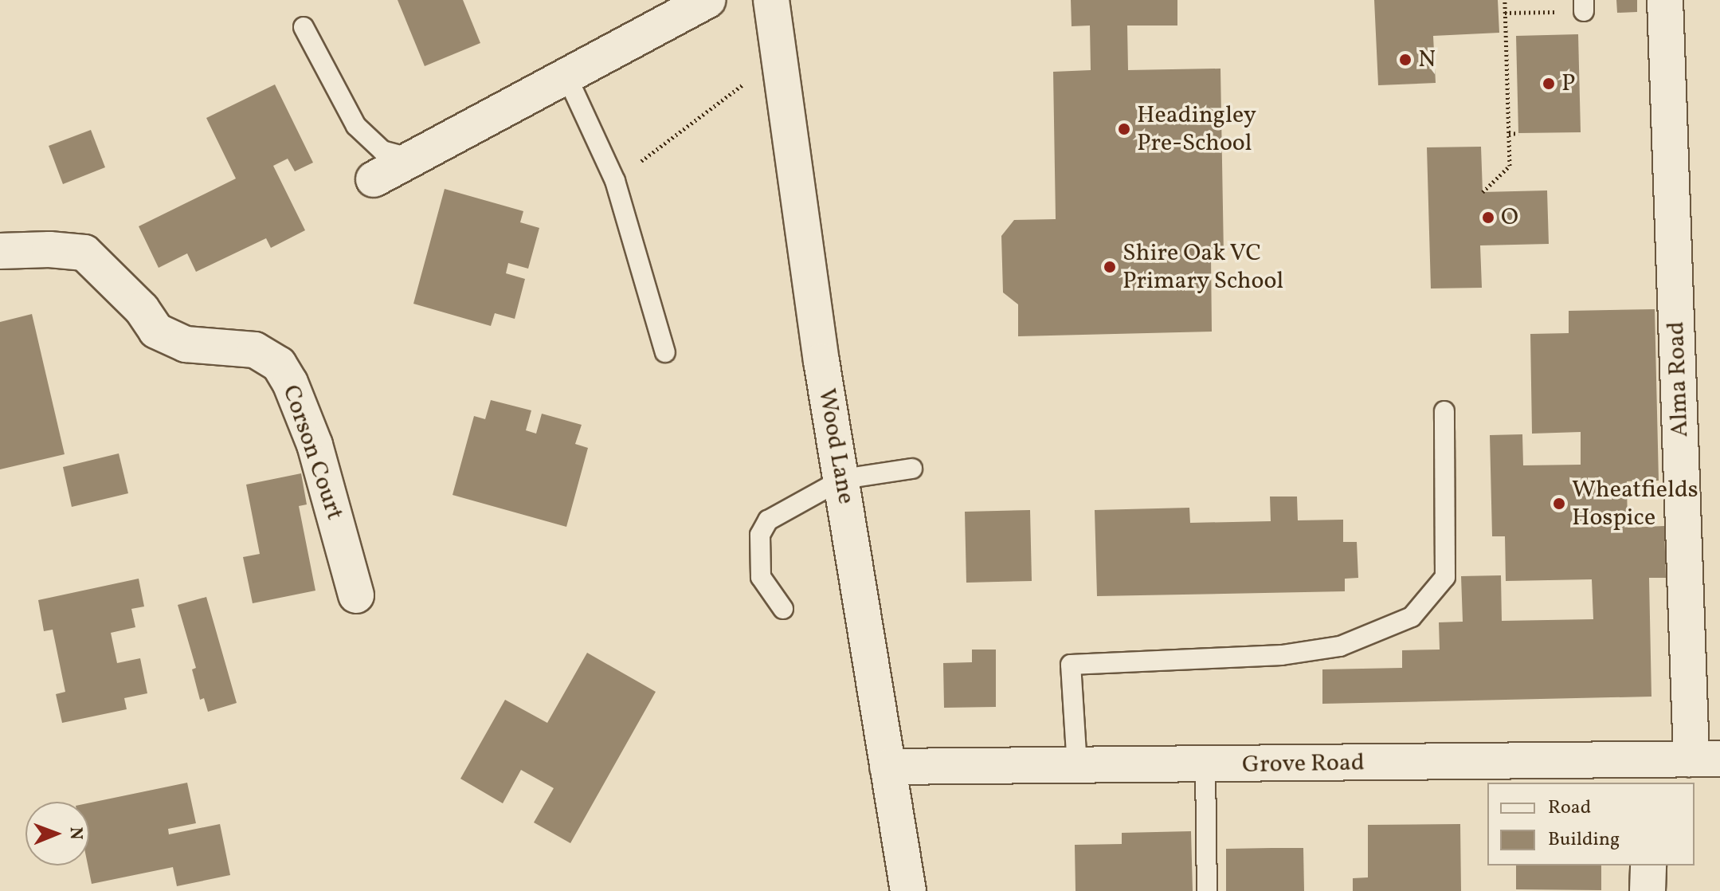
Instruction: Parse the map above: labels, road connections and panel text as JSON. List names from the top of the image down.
{
  "streets": {
    "street": [
      "Alma Road",
      "Wood Lane",
      "Corson Court",
      "Grove Road"
    ]
  },
  "crossings": [
    ["Alma Road", "Grove Road"],
    ["Wood Lane", "Grove Road"]
  ],
  "places": [
    "N",
    "P",
    "Headingley Pre-School",
    "O",
    "Shire Oak VC Primary School",
    "Wheatfields Hospice"
  ],
  "legend": ["Road", "Building"],
  "north": "right"
}
